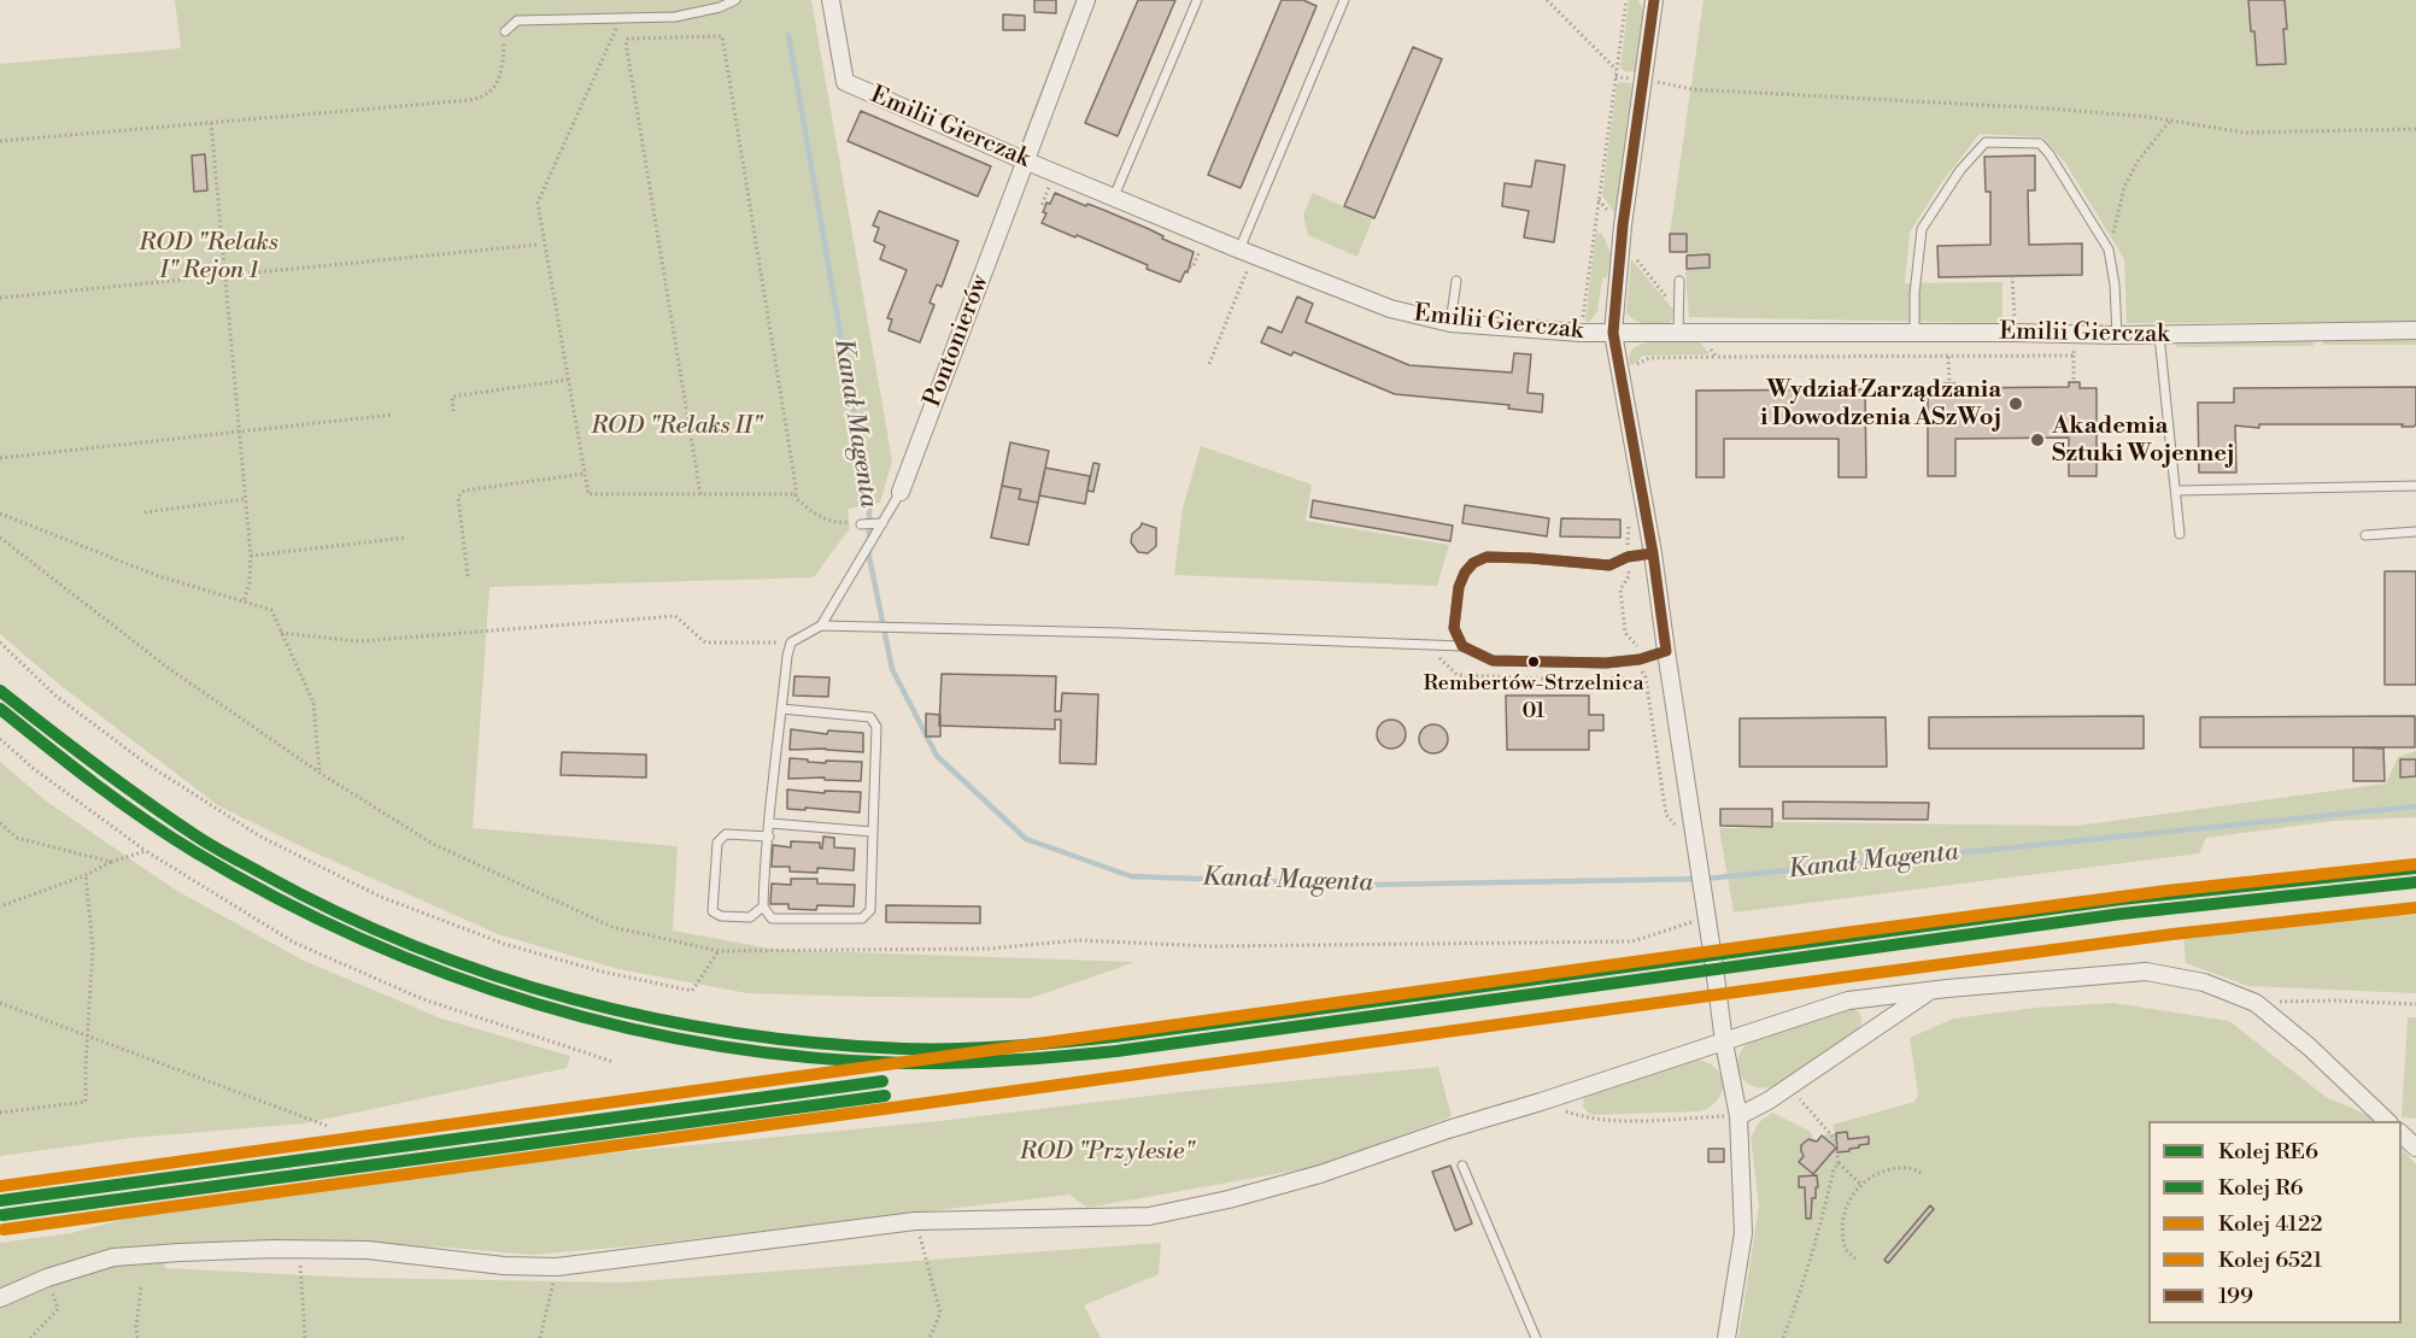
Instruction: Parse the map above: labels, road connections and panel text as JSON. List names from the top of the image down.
{
  "streets": {
    "street": ["Emilii Gierczak", "Pontonierów"]
  },
  "crossings": [
    ["Emilii Gierczak", "Pontonierów"]
  ],
  "water": ["Kanał Magenta"],
  "parks": ["ROD \"Relaks I\" Rejon 1", "ROD \"Relaks II\"", "ROD \"Przylesie\""],
  "places": ["Wydział Zarządzania i Dowodzenia ASzWoj", "Akademia Sztuki Wojennej", "Rembertów-Strzelnica 01"],
  "lines": [
    "transit line 199",
    "rail line RE6",
    "rail line R6",
    "rail line 4122",
    "rail line 6521"
  ],
  "legend": [
    "Kolej RE6",
    "Kolej R6",
    "Kolej 4122",
    "Kolej 6521",
    "199"
  ]
}
